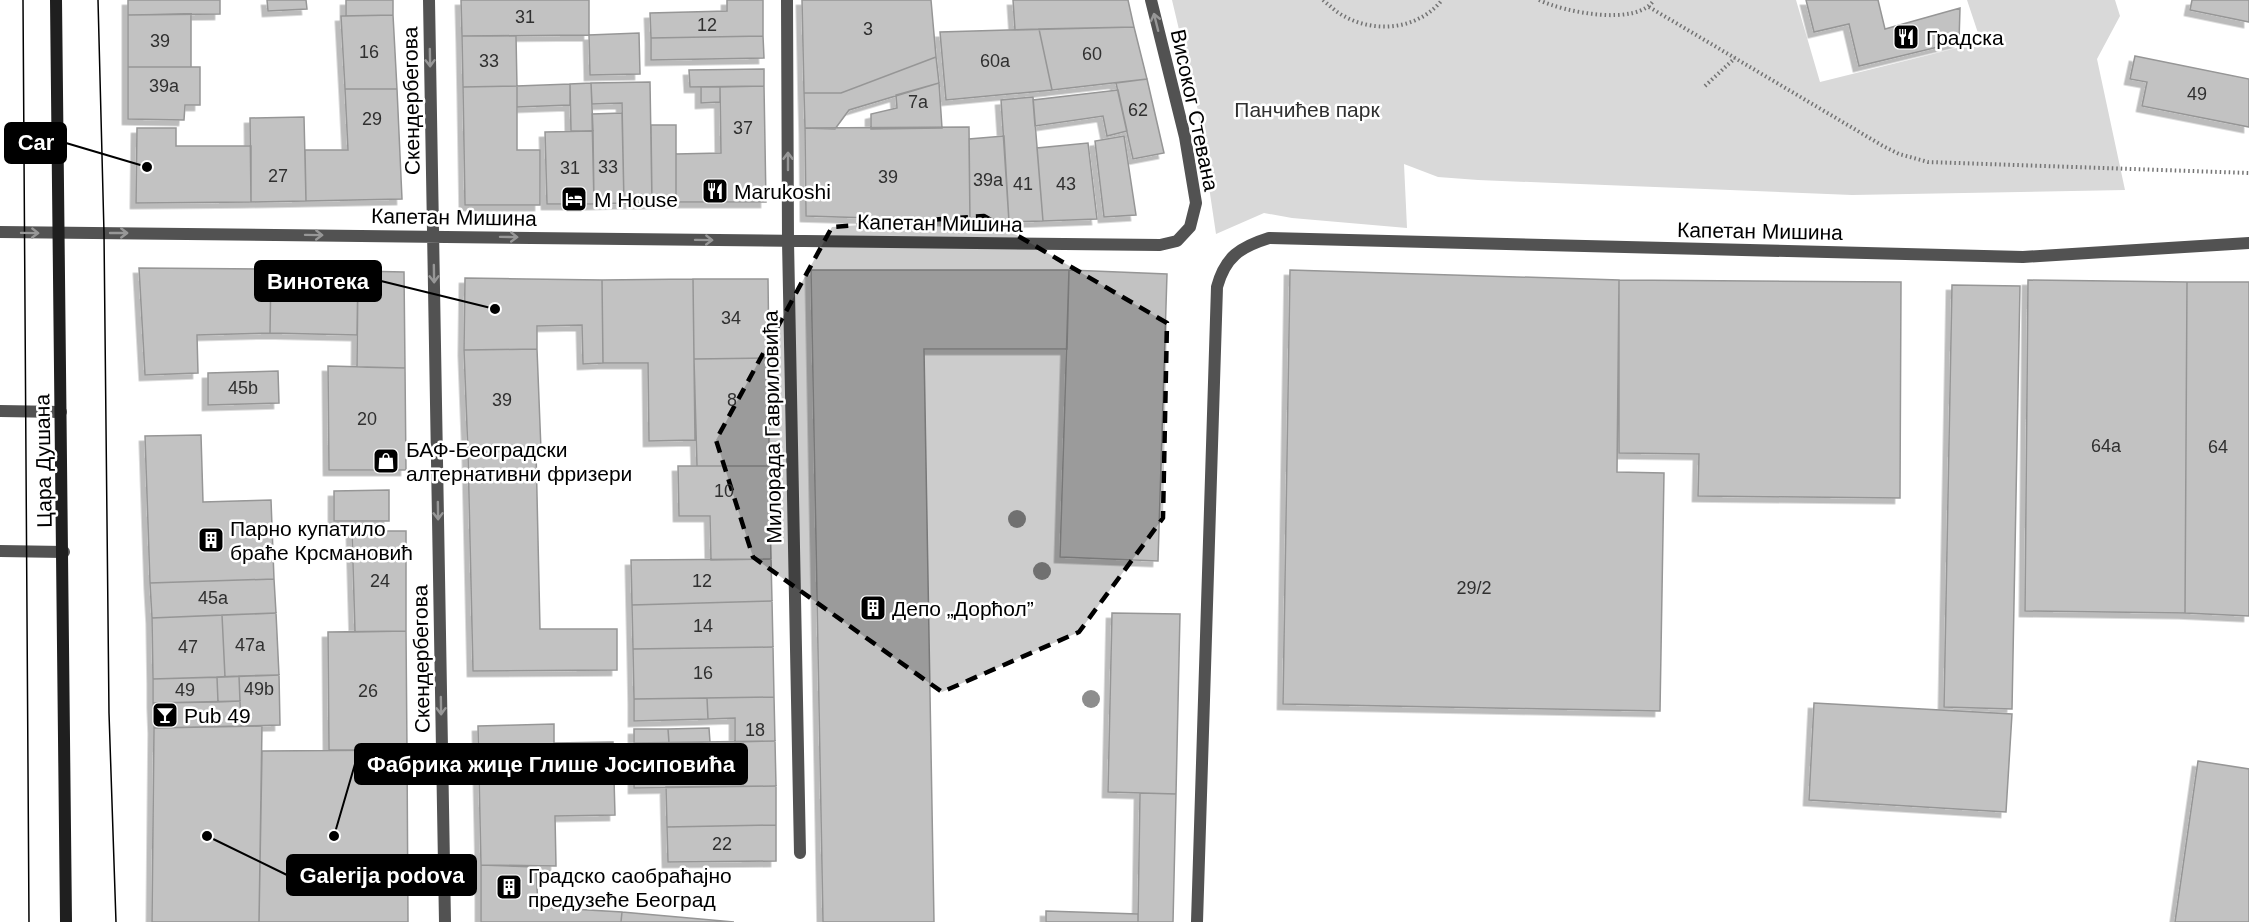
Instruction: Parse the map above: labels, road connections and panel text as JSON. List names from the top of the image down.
{
  "streets": {
    "main road": ["Цара Душана"],
    "street": [
      "Скендербегова",
      "Високог Стевана",
      "Капетан Мишина",
      "Милорада Гавриловића"
    ]
  },
  "crossings": [
    ["Скендербегова", "Капетан Мишина"],
    ["Високог Стевана", "Капетан Мишина"],
    ["Капетан Мишина", "Милорада Гавриловића"],
    ["Капетан Мишина", "Цара Душана"]
  ],
  "one_way": ["Скендербегова", "Високог Стевана"],
  "parks": ["Панчићев парк"],
  "places": {
    "restaurant": ["Градска", "Marukoshi"],
    "other": [
      "Car",
      "Винотека",
      "Galerija podova",
      "Фабрика жице Глише Јосиповића"
    ],
    "hotel": ["M House"],
    "shop": ["БАФ-Београдски алтернативни фризери"],
    "building": ["Парно купатило браће Крсмановић", "Депо „Дорћол”", "Градско саобраћајно предузеће Београд"],
    "bar": ["Pub 49"]
  },
  "house_numbers": [
    "31",
    "12",
    "3",
    "39",
    "16",
    "60",
    "33",
    "60a",
    "39a",
    "49",
    "7a",
    "62",
    "29",
    "37",
    "33",
    "31",
    "27",
    "39",
    "39a",
    "41",
    "43",
    "34",
    "45b",
    "39",
    "8",
    "20",
    "64a",
    "64",
    "10",
    "24",
    "12",
    "29/2",
    "45a",
    "14",
    "47a",
    "47",
    "16",
    "49b",
    "49",
    "26",
    "18",
    "22"
  ]
}
